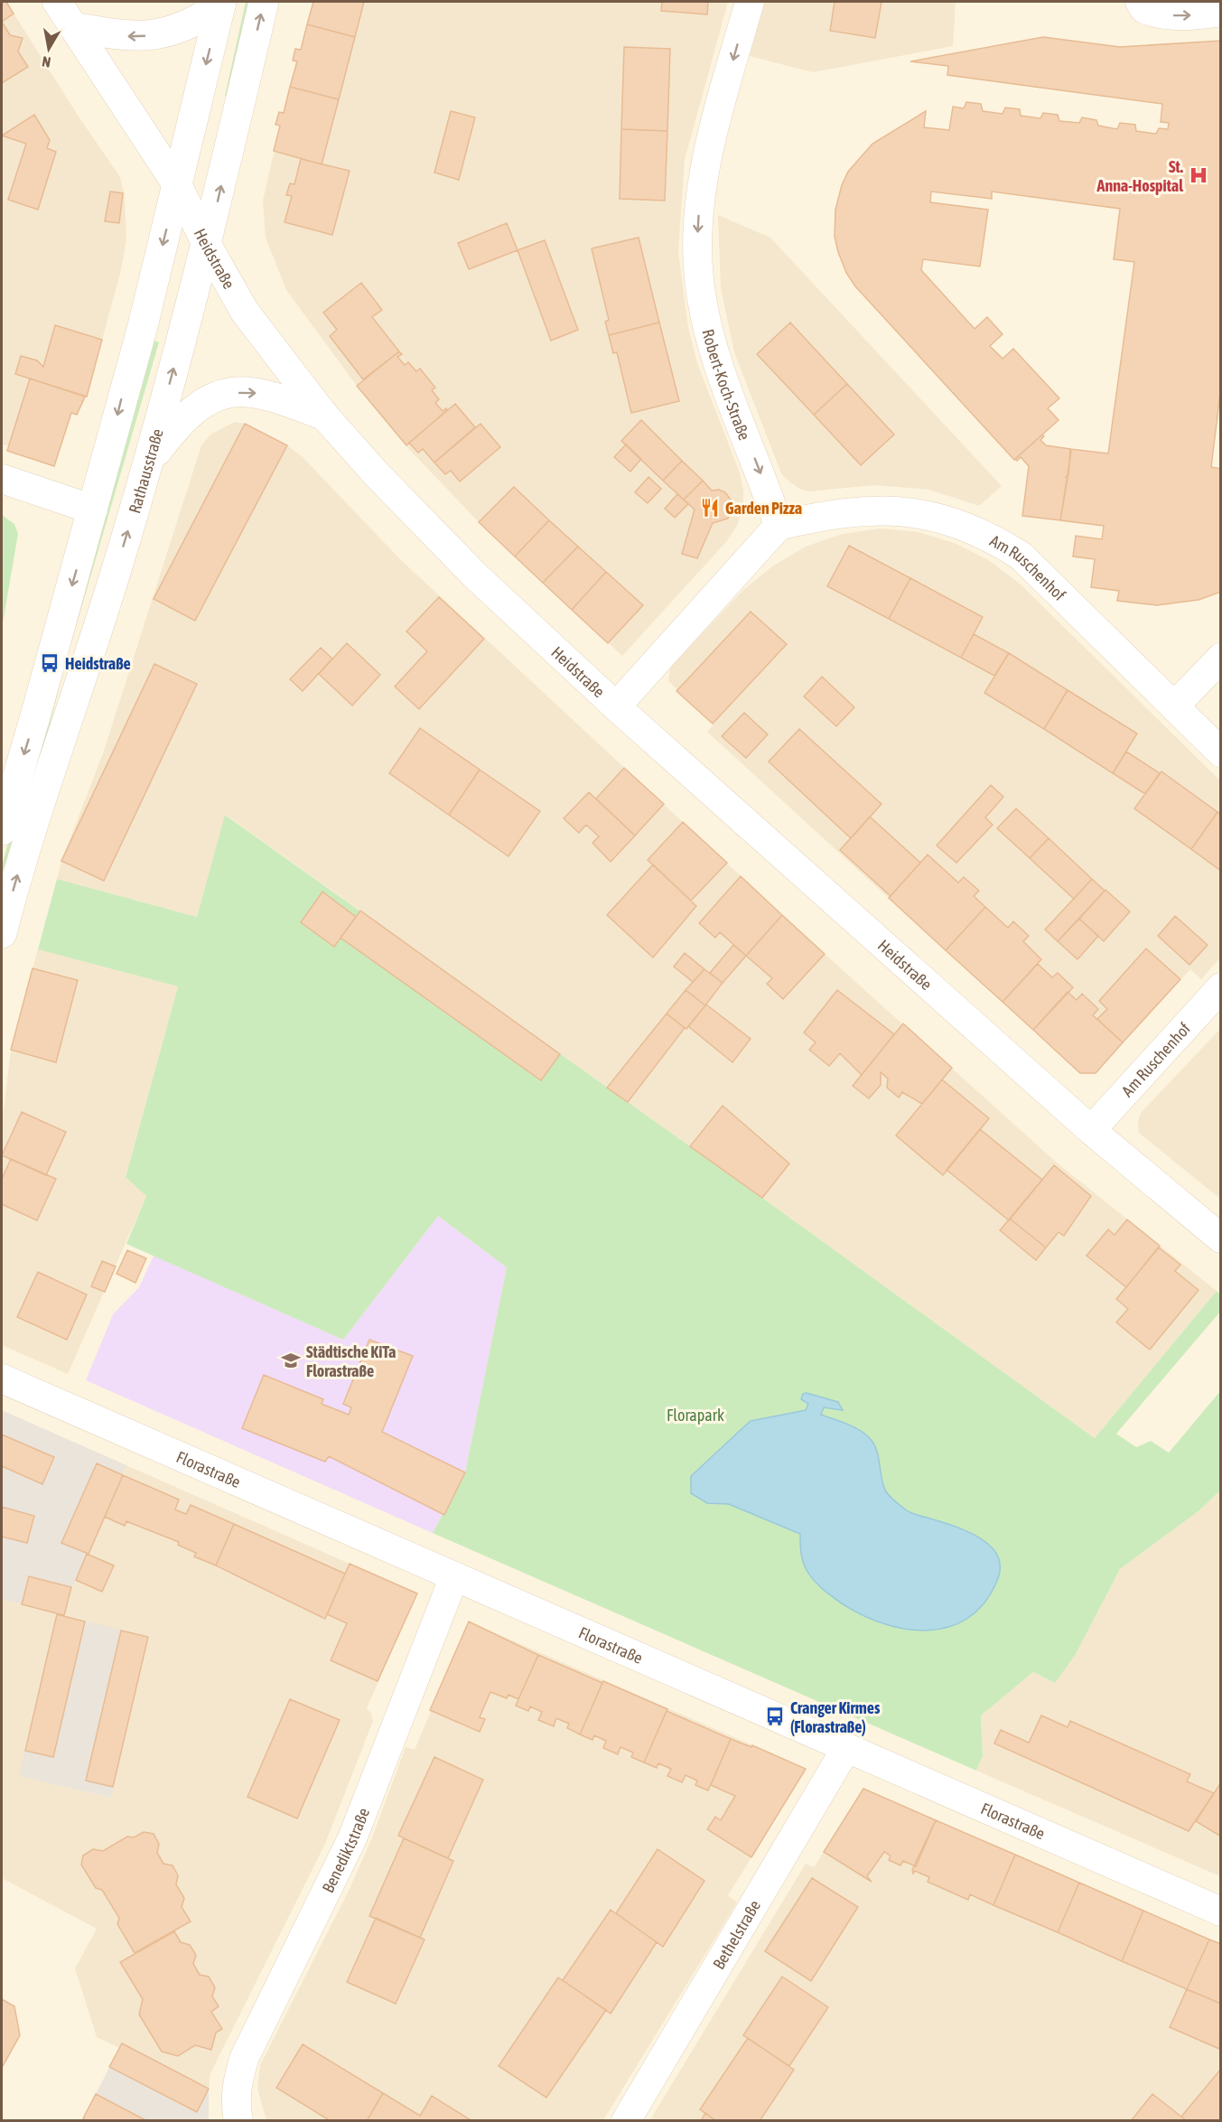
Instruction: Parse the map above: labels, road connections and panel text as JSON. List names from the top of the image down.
{
  "streets": {
    "street": [
      "Heidstraße",
      "Robert-Koch-Straße",
      "Rathausstraße",
      "Am Ruschenhof",
      "Florastraße",
      "Benediktstraße",
      "Bethelstraße"
    ]
  },
  "crossings": [
    ["Heidstraße", "Rathausstraße"],
    ["Heidstraße", "Am Ruschenhof"],
    ["Robert-Koch-Straße", "Am Ruschenhof"],
    ["Florastraße", "Benediktstraße"],
    ["Florastraße", "Bethelstraße"]
  ],
  "one_way": ["Robert-Koch-Straße"],
  "parks": ["Florapark"],
  "places": {
    "hospital": ["St. Anna-Hospital"],
    "restaurant": ["Garden Pizza"],
    "bus stop": ["Heidstraße", "Cranger Kirmes (Florastraße)"],
    "school or university": ["Städtische KiTa Florastraße"]
  },
  "north": "bottom"
}
